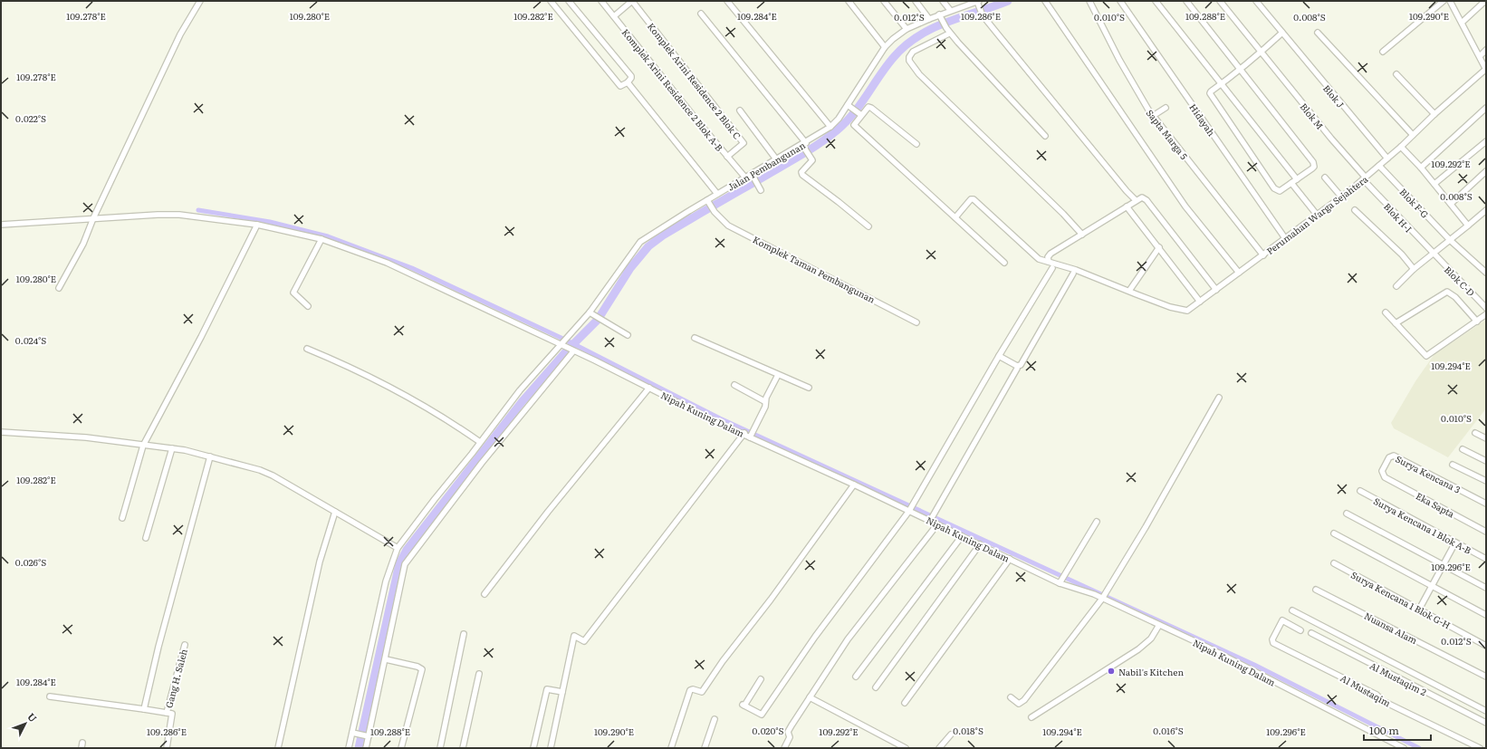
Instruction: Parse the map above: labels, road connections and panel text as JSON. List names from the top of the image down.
{
  "streets": {
    "street": [
      "Komplek Arini Residence 2 Blok C",
      "Komplek Arini Residence 2 Blok A-B",
      "Blok J",
      "Blok M",
      "Hidayah",
      "Sapta Marga 5",
      "Jalan Pembangunan",
      "Blok F-G",
      "Perumahan Warga Sejahtera",
      "Blok H-I",
      "Komplek Taman Pembangunan",
      "Blok C-D",
      "Nipah Kuning Dalam",
      "Surya Kencana 3",
      "Eka Sapta",
      "Surya Kencana 1 Blok A-B",
      "Surya Kencana 1 Blok G-H",
      "Nuansa Alam",
      "Gang H. Saleh",
      "Al Mustaqim 2",
      "Al Mustaqim"
    ]
  },
  "crossings": [
    ["Komplek Arini Residence 2 Blok C", "Komplek Arini Residence 2 Blok A-B"],
    ["Komplek Arini Residence 2 Blok A-B", "Jalan Pembangunan"],
    ["Blok J", "Perumahan Warga Sejahtera"],
    ["Blok M", "Perumahan Warga Sejahtera"],
    ["Blok M", "Blok H-I"],
    ["Hidayah", "Perumahan Warga Sejahtera"],
    ["Sapta Marga 5", "Perumahan Warga Sejahtera"],
    ["Jalan Pembangunan", "Komplek Taman Pembangunan"],
    ["Jalan Pembangunan", "Nipah Kuning Dalam"],
    ["Blok F-G", "Perumahan Warga Sejahtera"],
    ["Perumahan Warga Sejahtera", "Blok H-I"],
    ["Blok H-I", "Blok C-D"],
    ["Surya Kencana 3", "Eka Sapta"]
  ],
  "places": ["Nabil's Kitchen"],
  "scale_bar": "100 m",
  "north": "top right",
  "coordinates": [
    "109.278°E",
    "109.280°E",
    "109.282°E",
    "109.284°E",
    "109.286°E",
    "109.288°E",
    "109.290°E",
    "0.012°S",
    "0.010°S",
    "0.008°S",
    "0.022°S",
    "109.292°E",
    "0.024°S",
    "109.294°E",
    "0.026°S",
    "109.296°E",
    "0.020°S",
    "0.018°S",
    "0.016°S"
  ]
}
